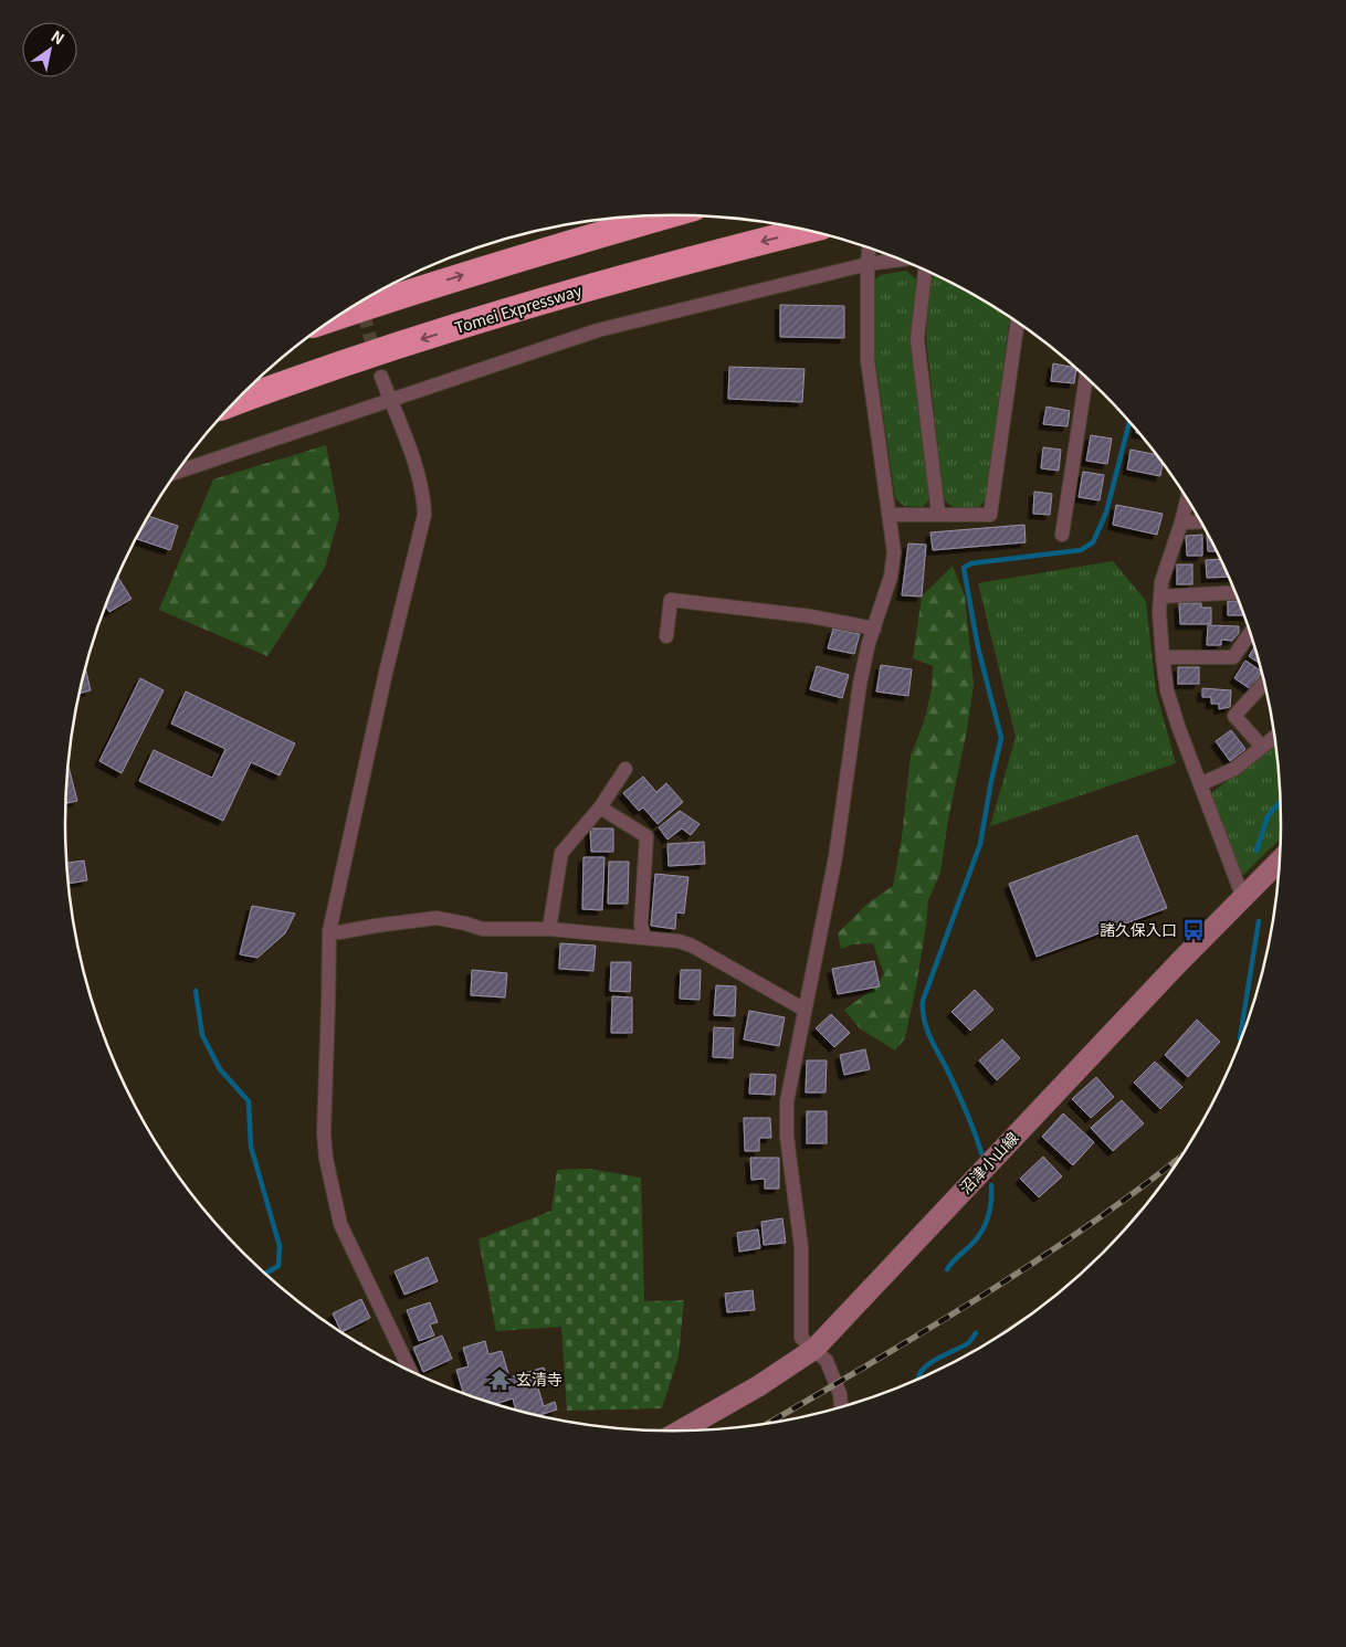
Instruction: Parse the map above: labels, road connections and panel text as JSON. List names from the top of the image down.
{
  "streets": {
    "highway": ["Tomei Expressway"],
    "main road": ["沼津小山線"]
  },
  "places": {
    "bus stop": ["諸久保入口"],
    "temple": ["玄清寺"]
  },
  "north": "top right"
}
